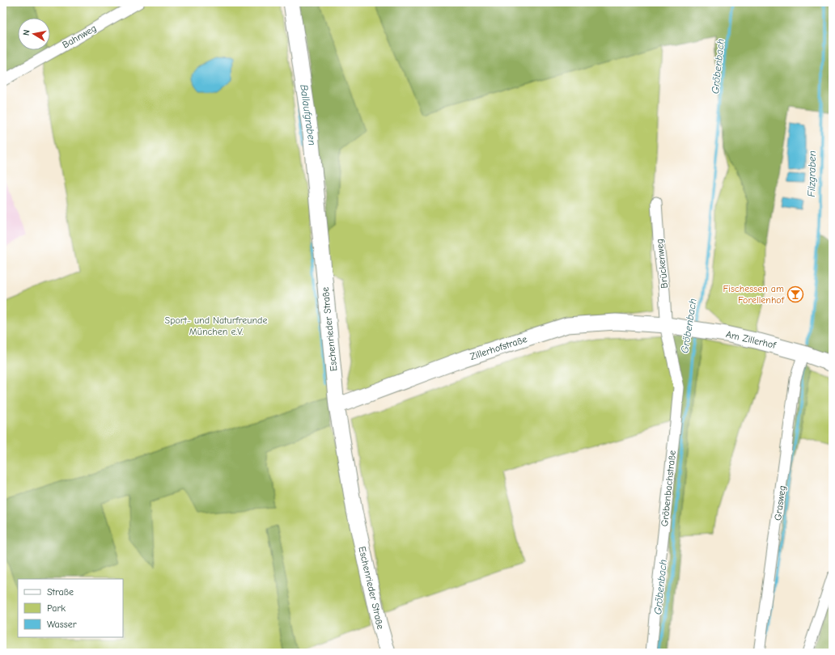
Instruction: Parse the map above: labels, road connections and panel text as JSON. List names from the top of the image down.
{
  "streets": {
    "street": [
      "Bahnweg",
      "Brückenweg",
      "Eschenrieder Straße",
      "Am Zillerhof",
      "Zillerhofstraße",
      "Gröbenbachstraße",
      "Grasweg"
    ]
  },
  "crossings": [
    ["Brückenweg", "Am Zillerhof"],
    ["Brückenweg", "Zillerhofstraße"],
    ["Brückenweg", "Gröbenbachstraße"],
    ["Eschenrieder Straße", "Zillerhofstraße"],
    ["Am Zillerhof", "Zillerhofstraße"],
    ["Am Zillerhof", "Gröbenbachstraße"],
    ["Am Zillerhof", "Grasweg"],
    ["Zillerhofstraße", "Gröbenbachstraße"]
  ],
  "water": ["Gröbenbach", "Ballaufgraben", "Filzgraben"],
  "parks": ["Sport- und Naturfreunde München e.V."],
  "places": {
    "bar": ["Fischessen am Forellenhof"]
  },
  "legend": ["Straße", "Park", "Wasser"],
  "north": "left"
}
